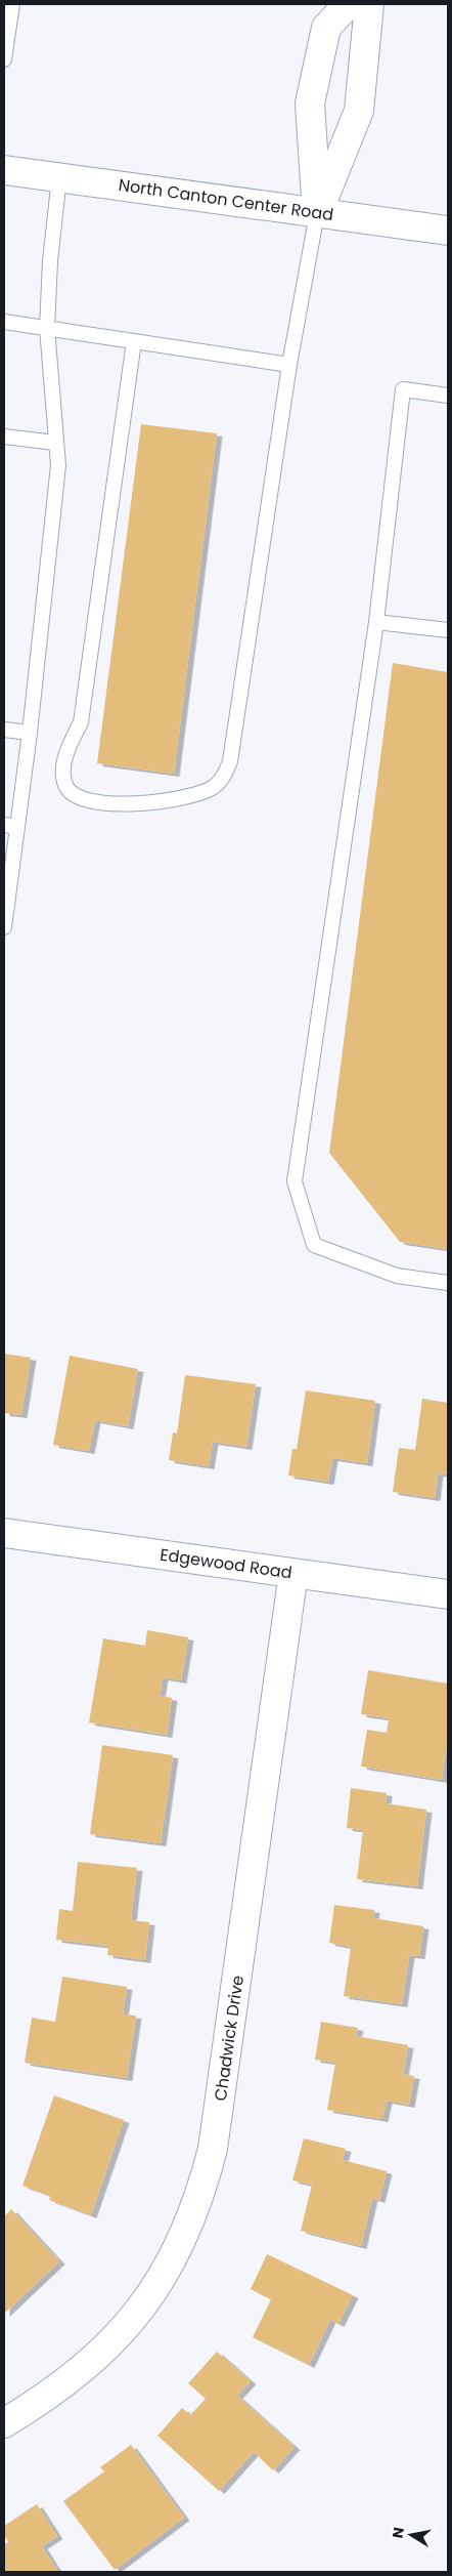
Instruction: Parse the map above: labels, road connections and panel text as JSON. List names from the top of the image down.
{
  "streets": {
    "street": ["North Canton Center Road", "Edgewood Road", "Chadwick Drive"]
  },
  "crossings": [
    ["Edgewood Road", "Chadwick Drive"]
  ],
  "north": "left"
}
